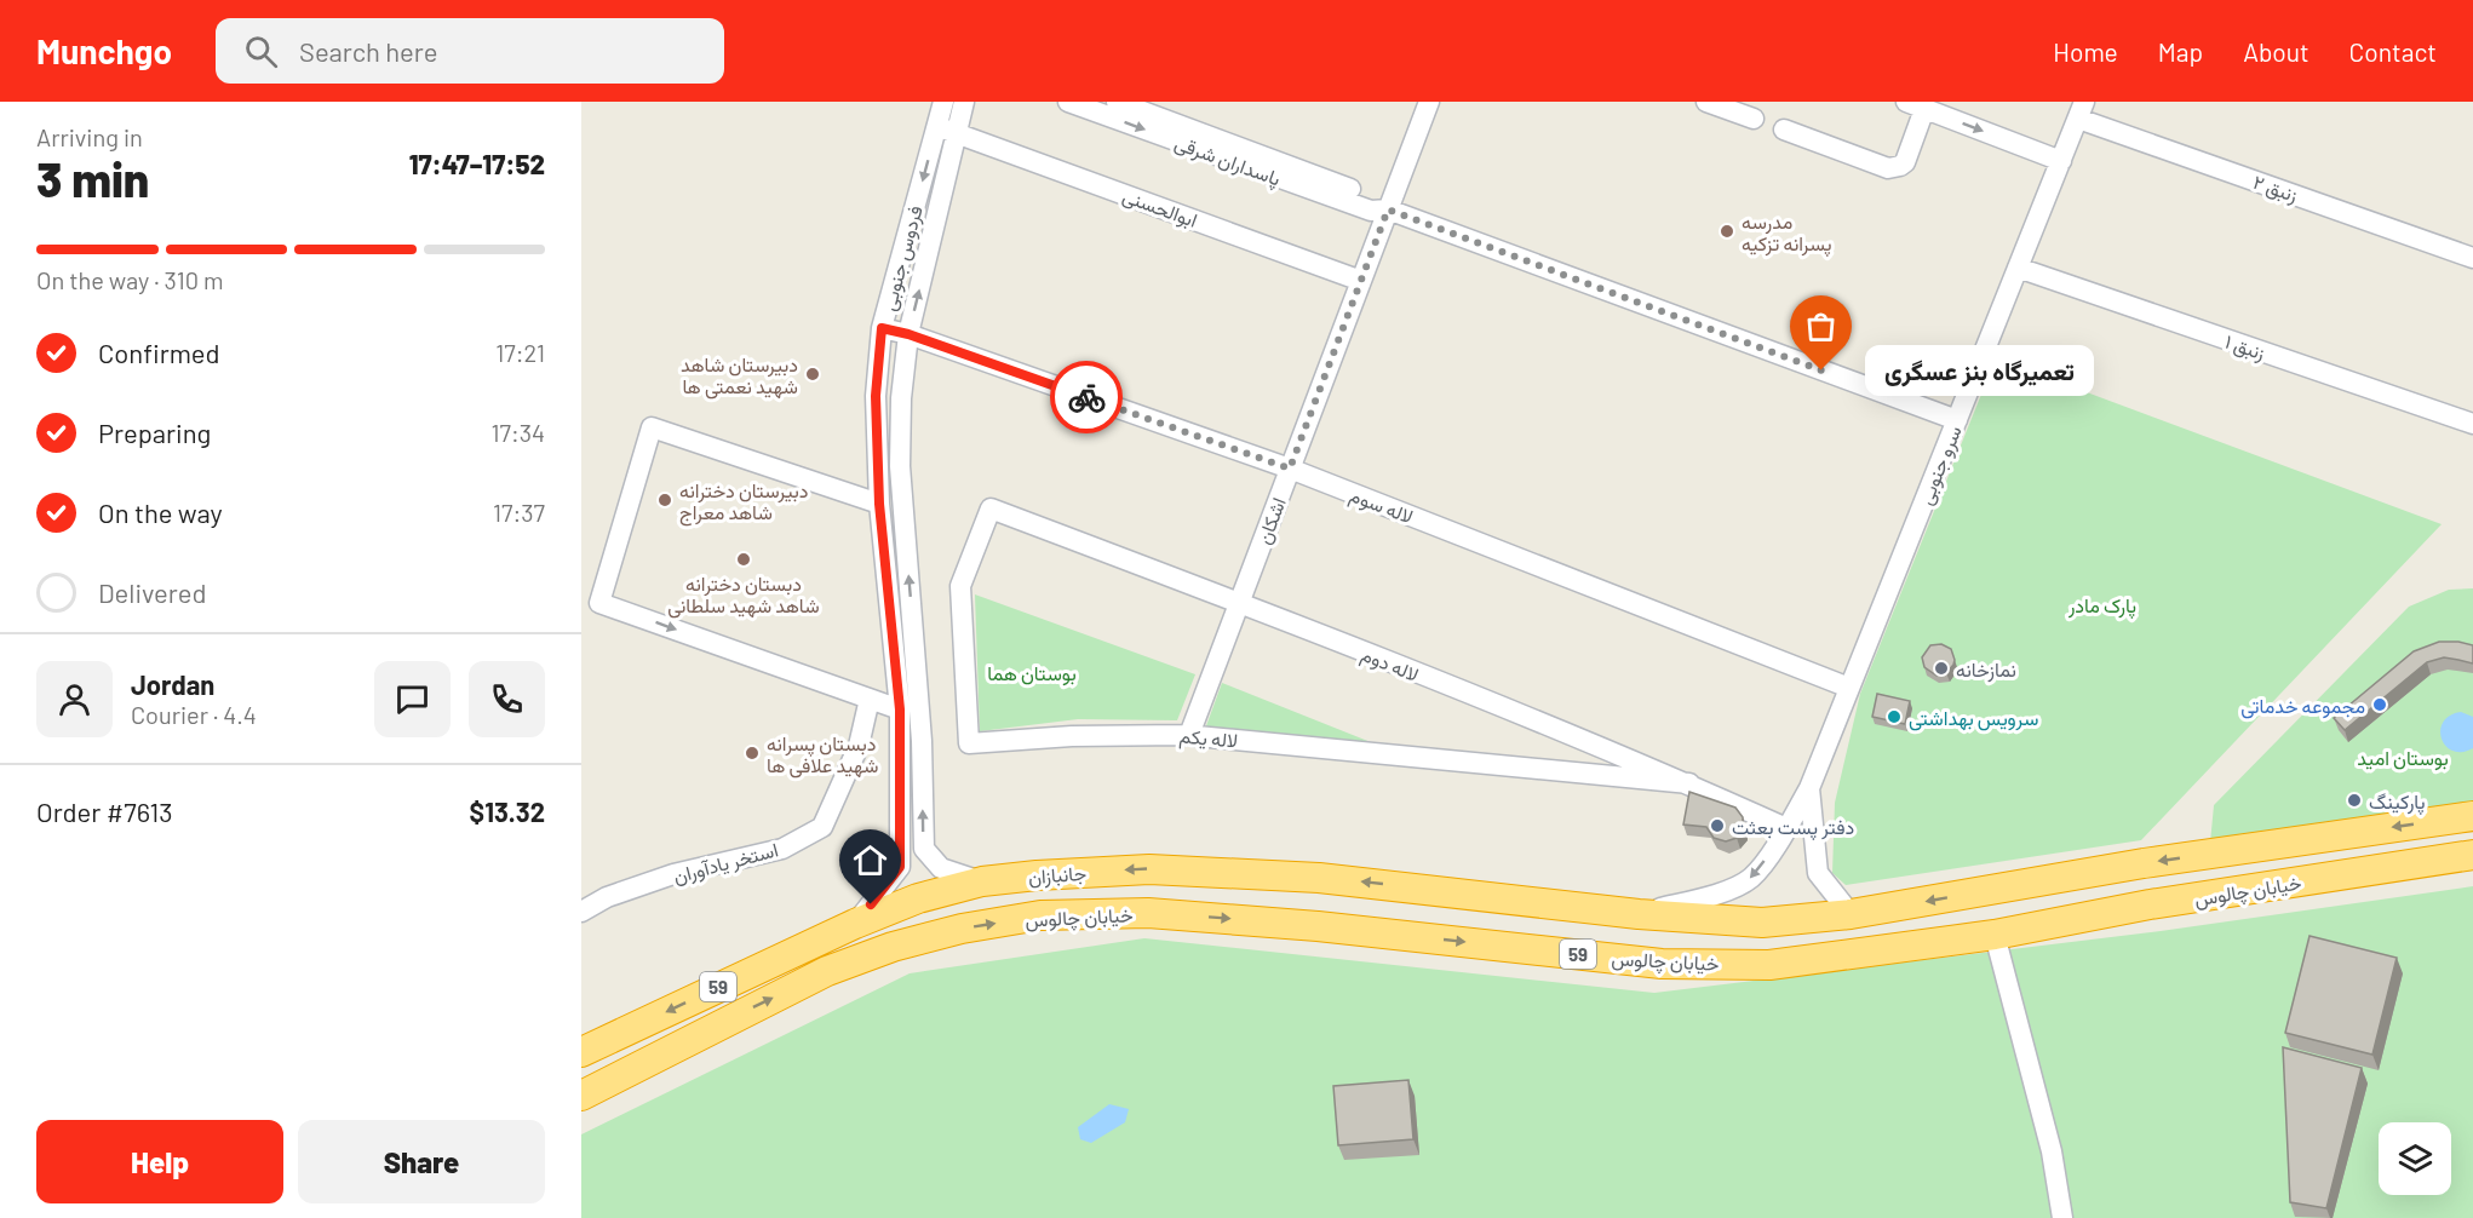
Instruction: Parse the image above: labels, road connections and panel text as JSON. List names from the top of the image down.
{
  "streets": {
    "highway": ["جانبازان", "خیابان چالوس", "59"],
    "street": [
      "پاسداران شرقی",
      "زنبق ۲",
      "ابوالحسنی",
      "فردوس جنوبی",
      "زنبق ۱",
      "سرو جنوبی",
      "لاله سوم",
      "اشکان",
      "لاله دوم",
      "لاله یکم",
      "استخر یادآوران"
    ]
  },
  "crossings": [
    ["پاسداران شرقی", "سرو جنوبی"],
    ["پاسداران شرقی", "اشکان"],
    ["زنبق ۲", "سرو جنوبی"],
    ["ابوالحسنی", "فردوس جنوبی"],
    ["ابوالحسنی", "اشکان"],
    ["فردوس جنوبی", "لاله سوم"],
    ["فردوس جنوبی", "جانبازان"],
    ["زنبق ۱", "سرو جنوبی"],
    ["سرو جنوبی", "لاله سوم"],
    ["سرو جنوبی", "لاله دوم"],
    ["سرو جنوبی", "خیابان چالوس"],
    ["لاله سوم", "اشکان"],
    ["اشکان", "لاله دوم"],
    ["اشکان", "لاله یکم"],
    ["لاله دوم", "لاله یکم"],
    ["جانبازان", "خیابان چالوس"]
  ],
  "one_way": ["جانبازان"],
  "parks": ["پارک مادر", "بوستان هما", "بوستان امید"],
  "places": [
    "مدرسه پسرانه تزکیه",
    "تعمیرگاه بنز عسگری",
    "دبیرستان شاهد شهید نعمتی ها",
    "دبیرستان دخترانه شاهد معراج",
    "دبستان دخترانه شاهد شهید سلطانی",
    "نمازخانه",
    "مجموعه خدماتی",
    "سرویس بهداشتی",
    "دبستان پسرانه شهید علافی ها",
    "پارکینگ",
    "دفتر پست بعثت"
  ],
  "page": {
    "header": "Munchgo",
    "search": "Search here",
    "nav": [
      "Home",
      "Map",
      "About",
      "Contact"
    ],
    "heading": ["3 min", "Arriving in", "17:47–17:52"],
    "panel": [
      "Jordan",
      "Courier · 4.4",
      "Order #7613",
      "$13.32"
    ],
    "bar": "On the way · 310 m",
    "list": [
      ["Confirmed", "17:21"],
      ["Preparing", "17:34"],
      ["On the way", "17:37"],
      "Delivered"
    ],
    "bubble": "تعمیرگاه بنز عسگری",
    "buttons": ["Help", "Share"]
  }
}
